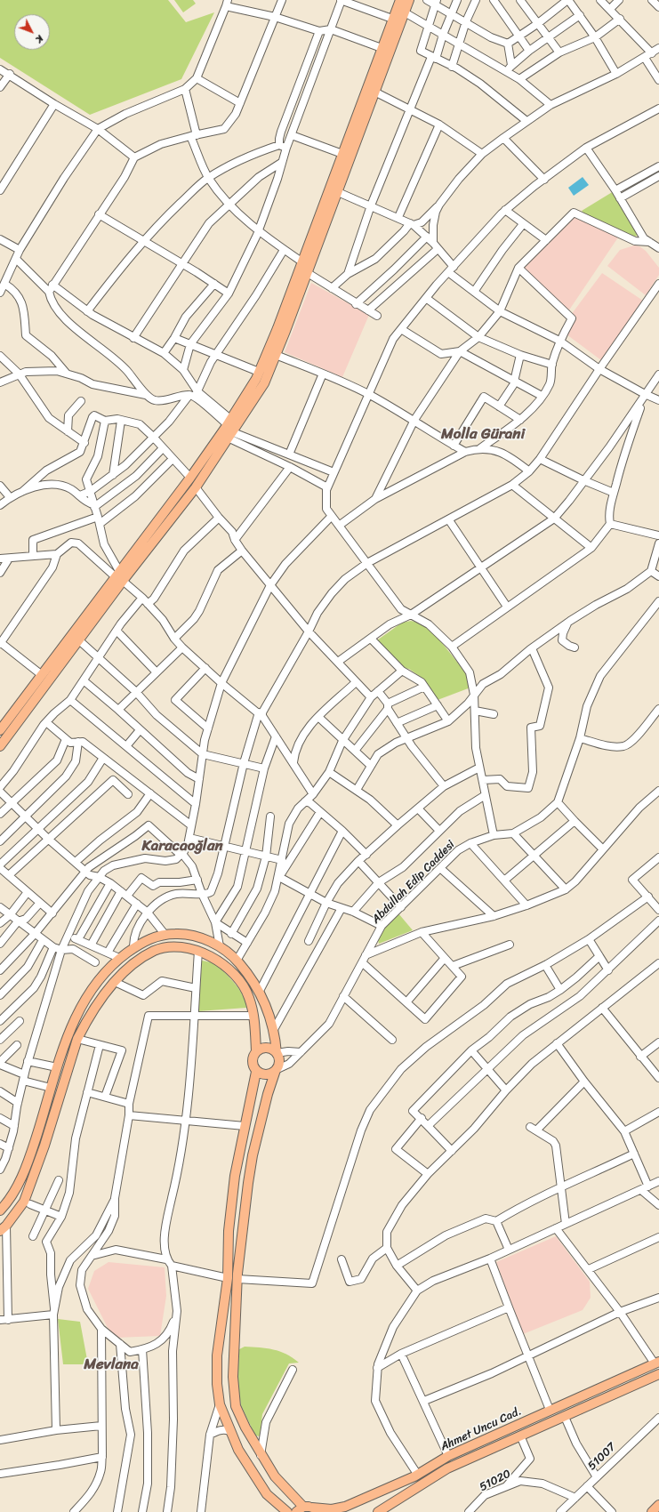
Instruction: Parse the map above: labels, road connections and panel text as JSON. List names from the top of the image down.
{
  "streets": {
    "main road": ["Ahmet Uncu Cad."],
    "street": ["Abdullah Edip Caddesi", "51007", "51020"]
  },
  "crossings": [
    ["51007", "51020"]
  ],
  "districts": ["Molla Gürani", "Karacaoğlan", "Mevlana"],
  "north": "bottom right"
}
